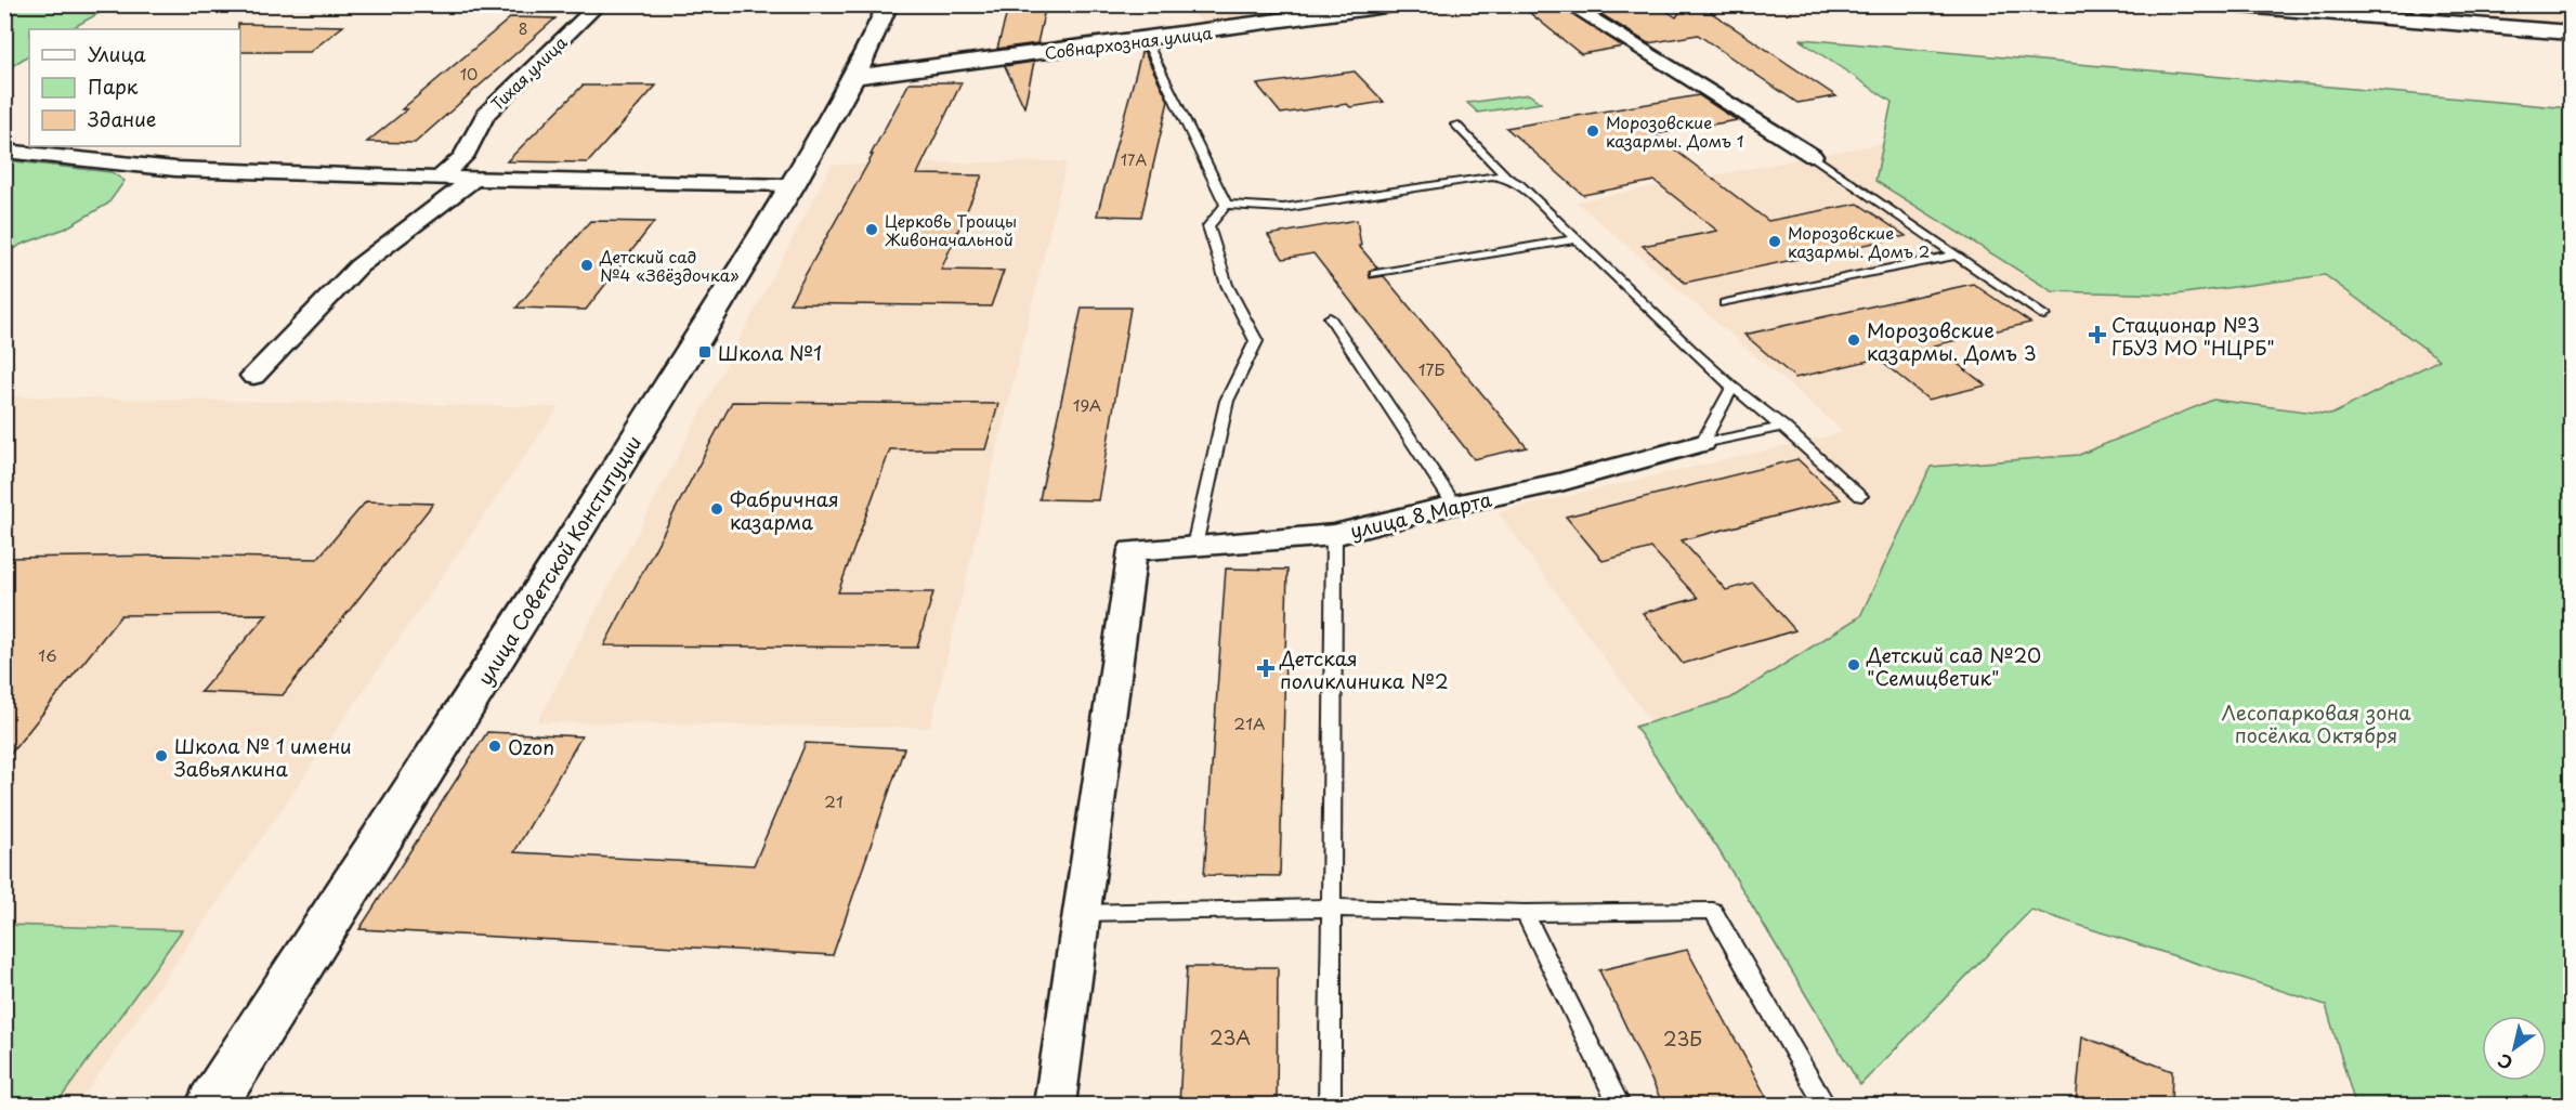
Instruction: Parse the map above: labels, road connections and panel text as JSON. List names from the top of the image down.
{
  "streets": {
    "street": [
      "Совнархозная улица",
      "Тихая улица",
      "улица 8 Марта",
      "улица Советской Конституции"
    ]
  },
  "crossings": [
    ["Совнархозная улица", "улица Советской Конституции"]
  ],
  "parks": ["Лесопарковая зона посёлка Октября"],
  "places": {
    "other": [
      "Морозовские казармы. Домъ 1",
      "Церковь Троицы Живоначальной",
      "Морозовские казармы. Домъ 2",
      "Детский сад №4 «Звёздочка»",
      "Морозовские казармы. Домъ 3",
      "Фабричная казарма",
      "Детский сад №20 \"Семицветик\"",
      "Ozon",
      "Школа № 1 имени Завьялкина"
    ],
    "health": ["Стационар №3 ГБУЗ МО \"НЦРБ\"", "Детская поликлиника №2"],
    "transit": ["Школа №1"]
  },
  "house_numbers": [
    "8",
    "10",
    "17А",
    "17Б",
    "19А",
    "16",
    "21А",
    "21",
    "23А",
    "23Б"
  ],
  "legend": ["Улица", "Парк", "Здание"],
  "north": "bottom left"
}
